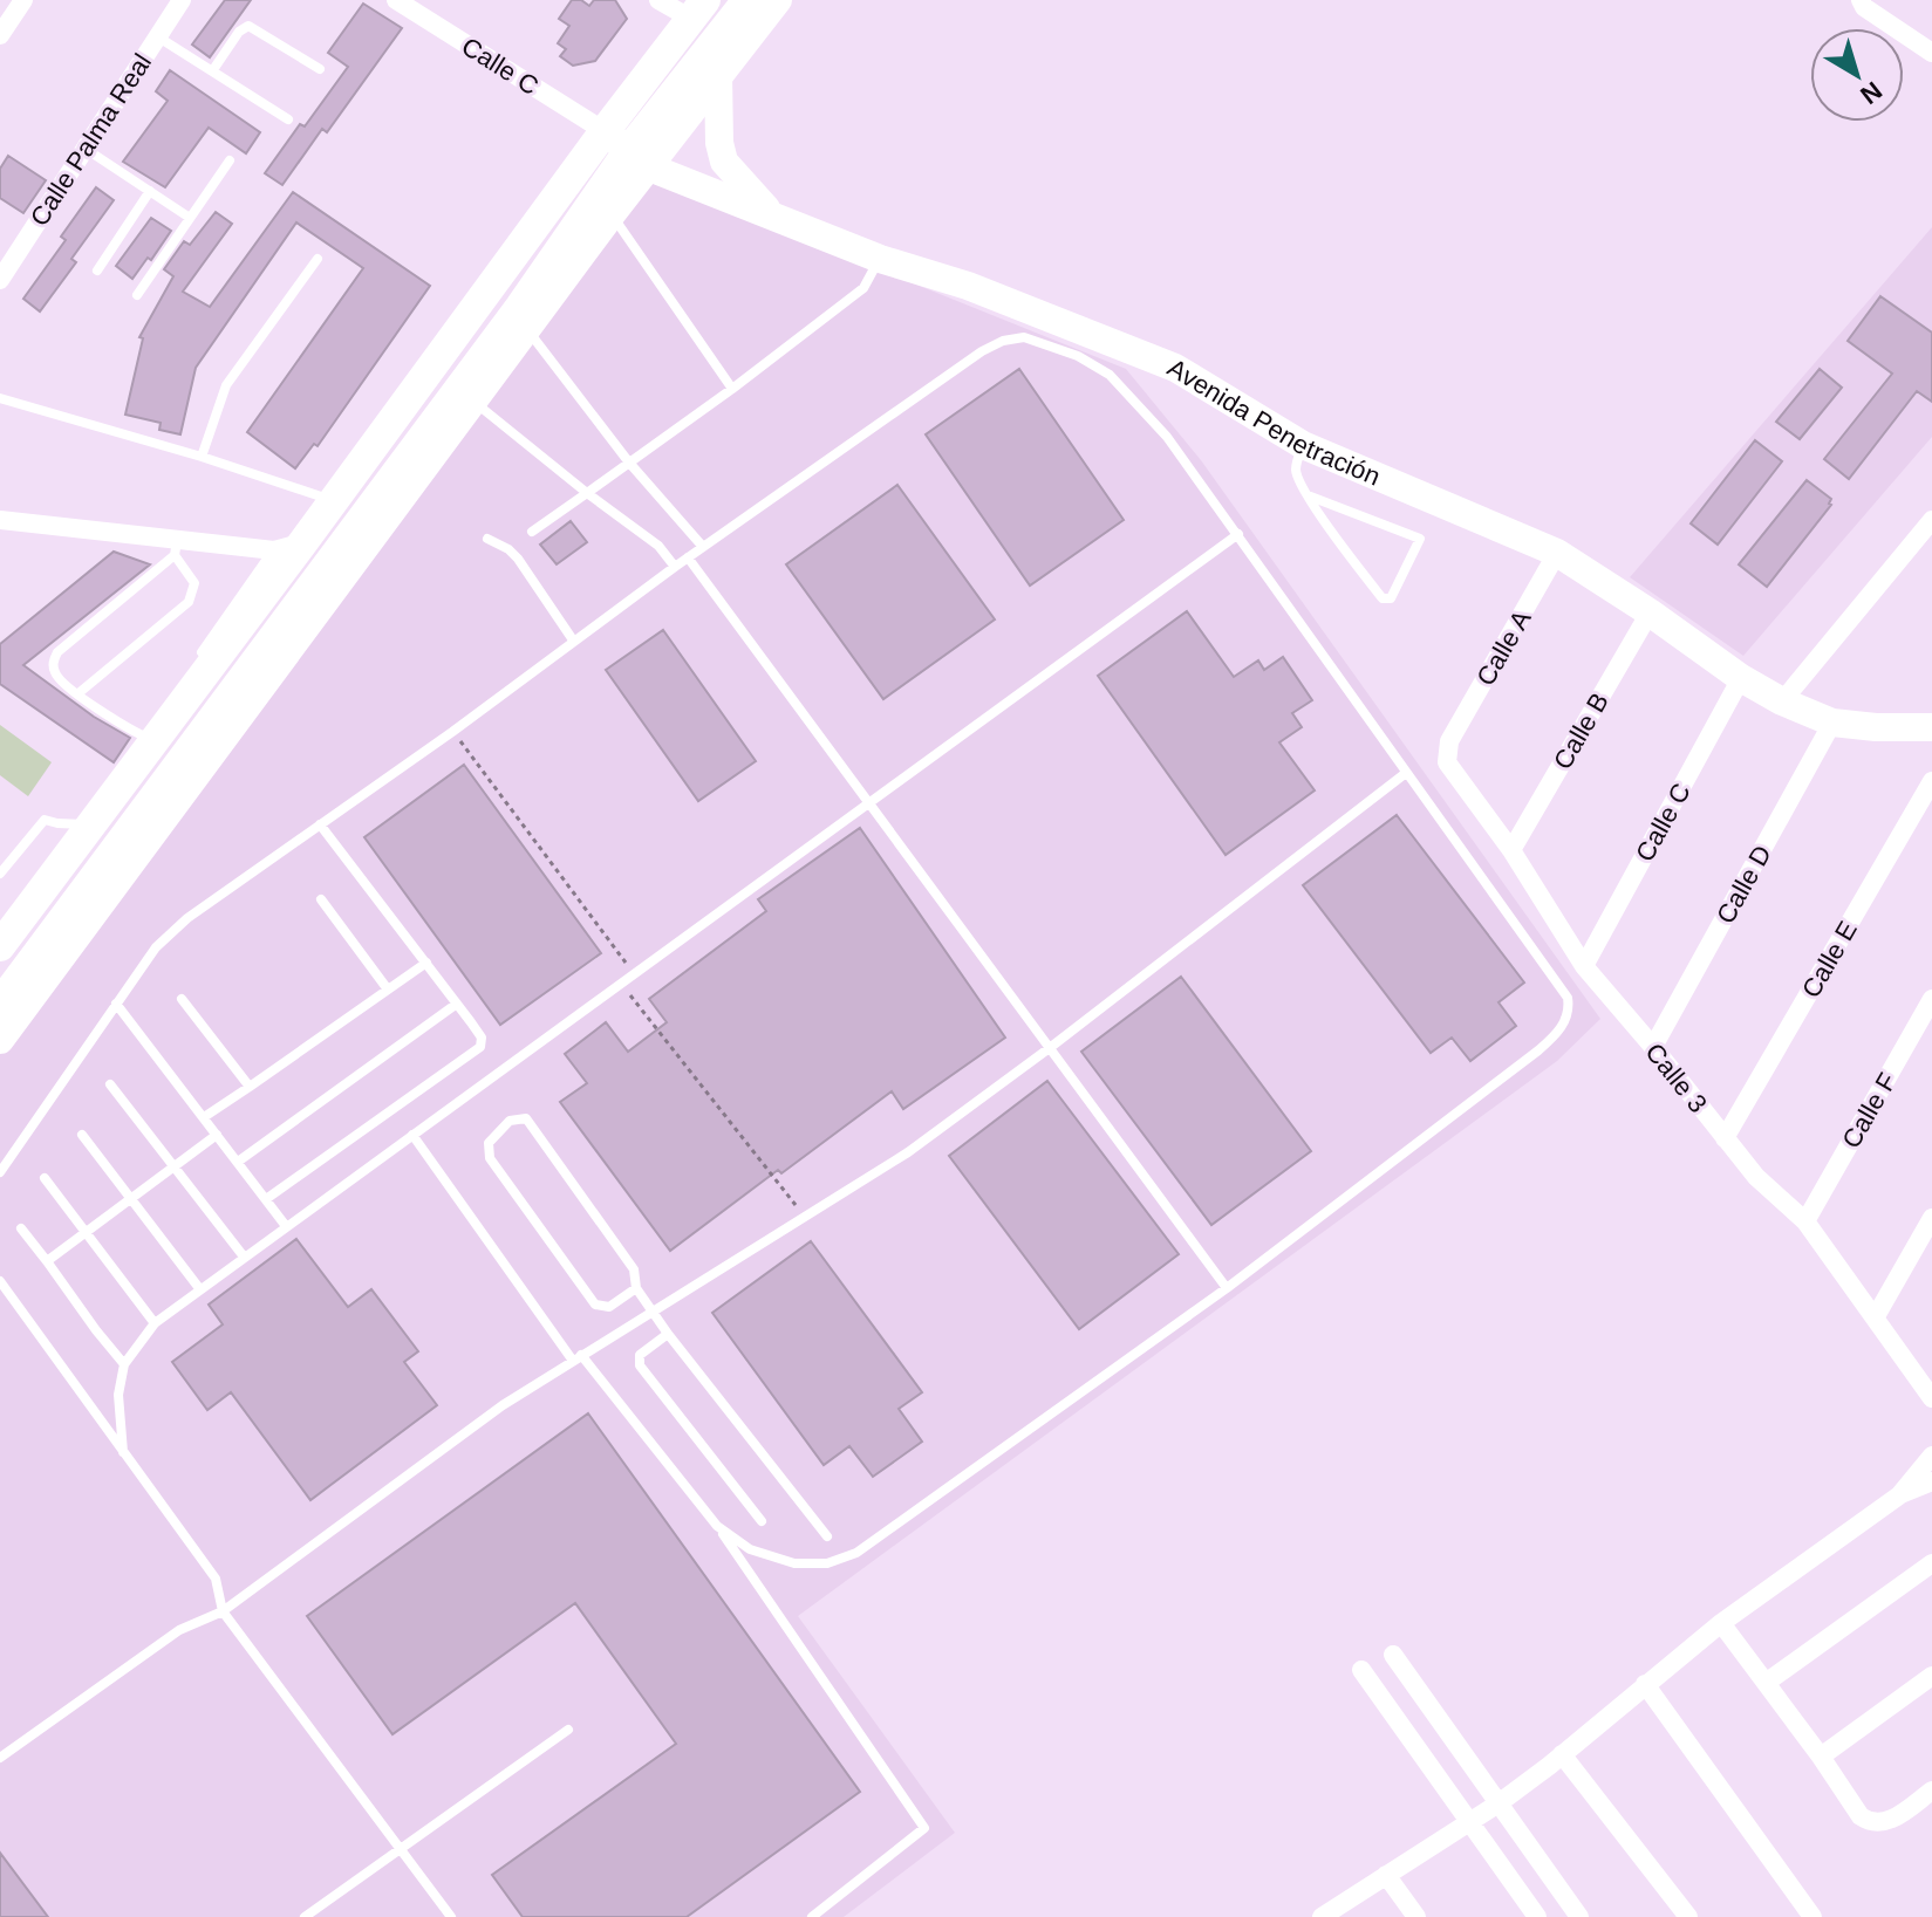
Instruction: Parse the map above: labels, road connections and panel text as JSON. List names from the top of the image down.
{
  "streets": {
    "street": [
      "Calle C",
      "Calle Palma Real",
      "Avenida Penetración",
      "Calle A",
      "Calle B",
      "Calle D",
      "Calle E",
      "Calle 3",
      "Calle F"
    ]
  },
  "crossings": [
    ["Calle C", "Avenida Penetración"],
    ["Calle C", "Calle 3"],
    ["Avenida Penetración", "Calle A"],
    ["Avenida Penetración", "Calle B"],
    ["Avenida Penetración", "Calle D"],
    ["Calle A", "Calle 3"],
    ["Calle B", "Calle 3"],
    ["Calle D", "Calle 3"],
    ["Calle E", "Calle 3"],
    ["Calle 3", "Calle F"]
  ],
  "north": "bottom right"
}
